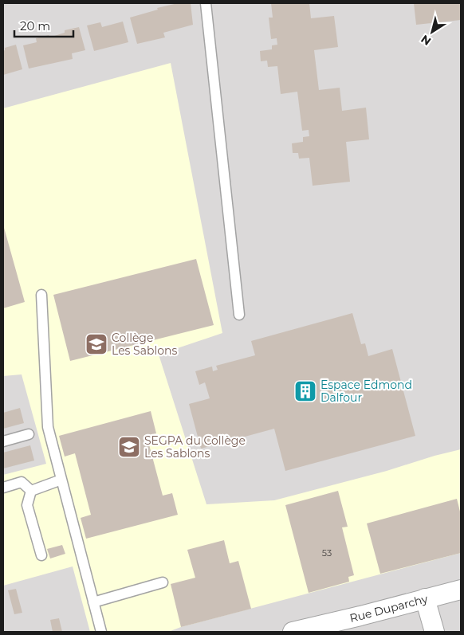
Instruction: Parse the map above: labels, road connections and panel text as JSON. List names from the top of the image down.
{
  "streets": {
    "street": ["Rue Duparchy"]
  },
  "places": {
    "school or university": ["Collège Les Sablons", "SEGPA du Collège Les Sablons"],
    "building": ["Espace Edmond Dalfour"]
  },
  "house_numbers": ["53"],
  "scale_bar": "20 m",
  "north": "bottom left"
}
